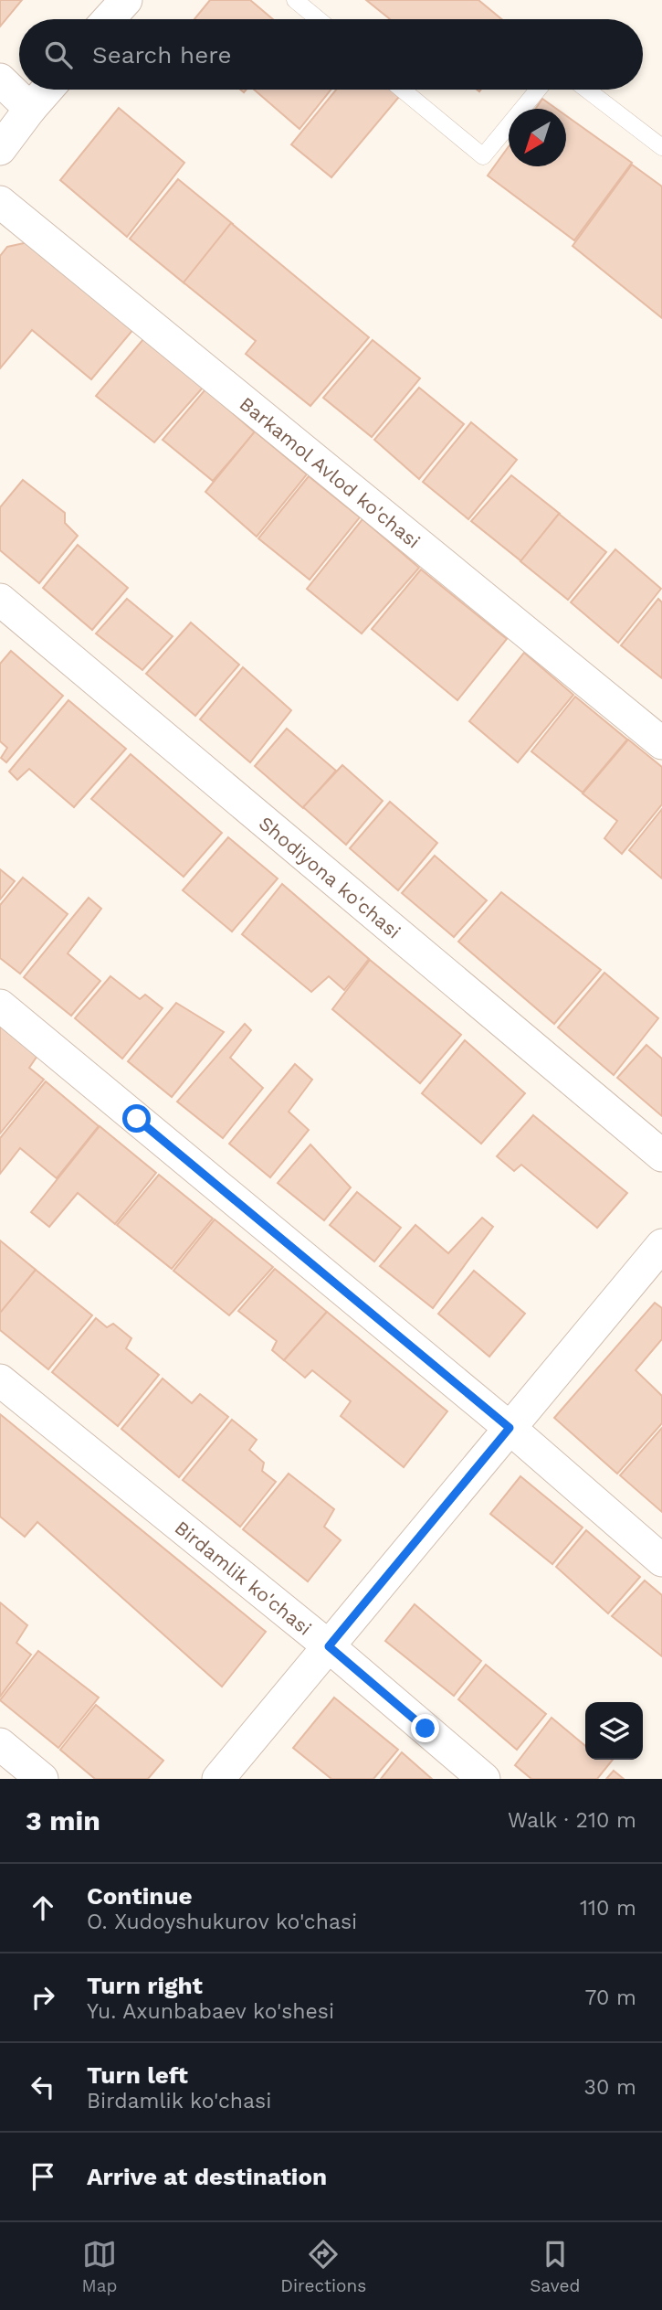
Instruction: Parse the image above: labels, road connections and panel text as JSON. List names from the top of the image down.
{
  "streets": {
    "street": ["Barkamol Avlod ko'chasi", "Shodiyona ko'chasi", "Birdamlik ko'chasi"]
  },
  "north": "bottom left",
  "page": {
    "search": "Search here",
    "heading": ["3 min", "Walk · 210 m"],
    "list": [
      ["Continue", "O. Xudoyshukurov ko'chasi", "110 m"],
      ["Turn right", "Yu. Axunbabaev ko'shesi", "70 m"],
      ["Turn left", "Birdamlik ko'chasi", "30 m"],
      "Arrive at destination"
    ],
    "nav": ["Map", "Directions", "Saved"]
  }
}
